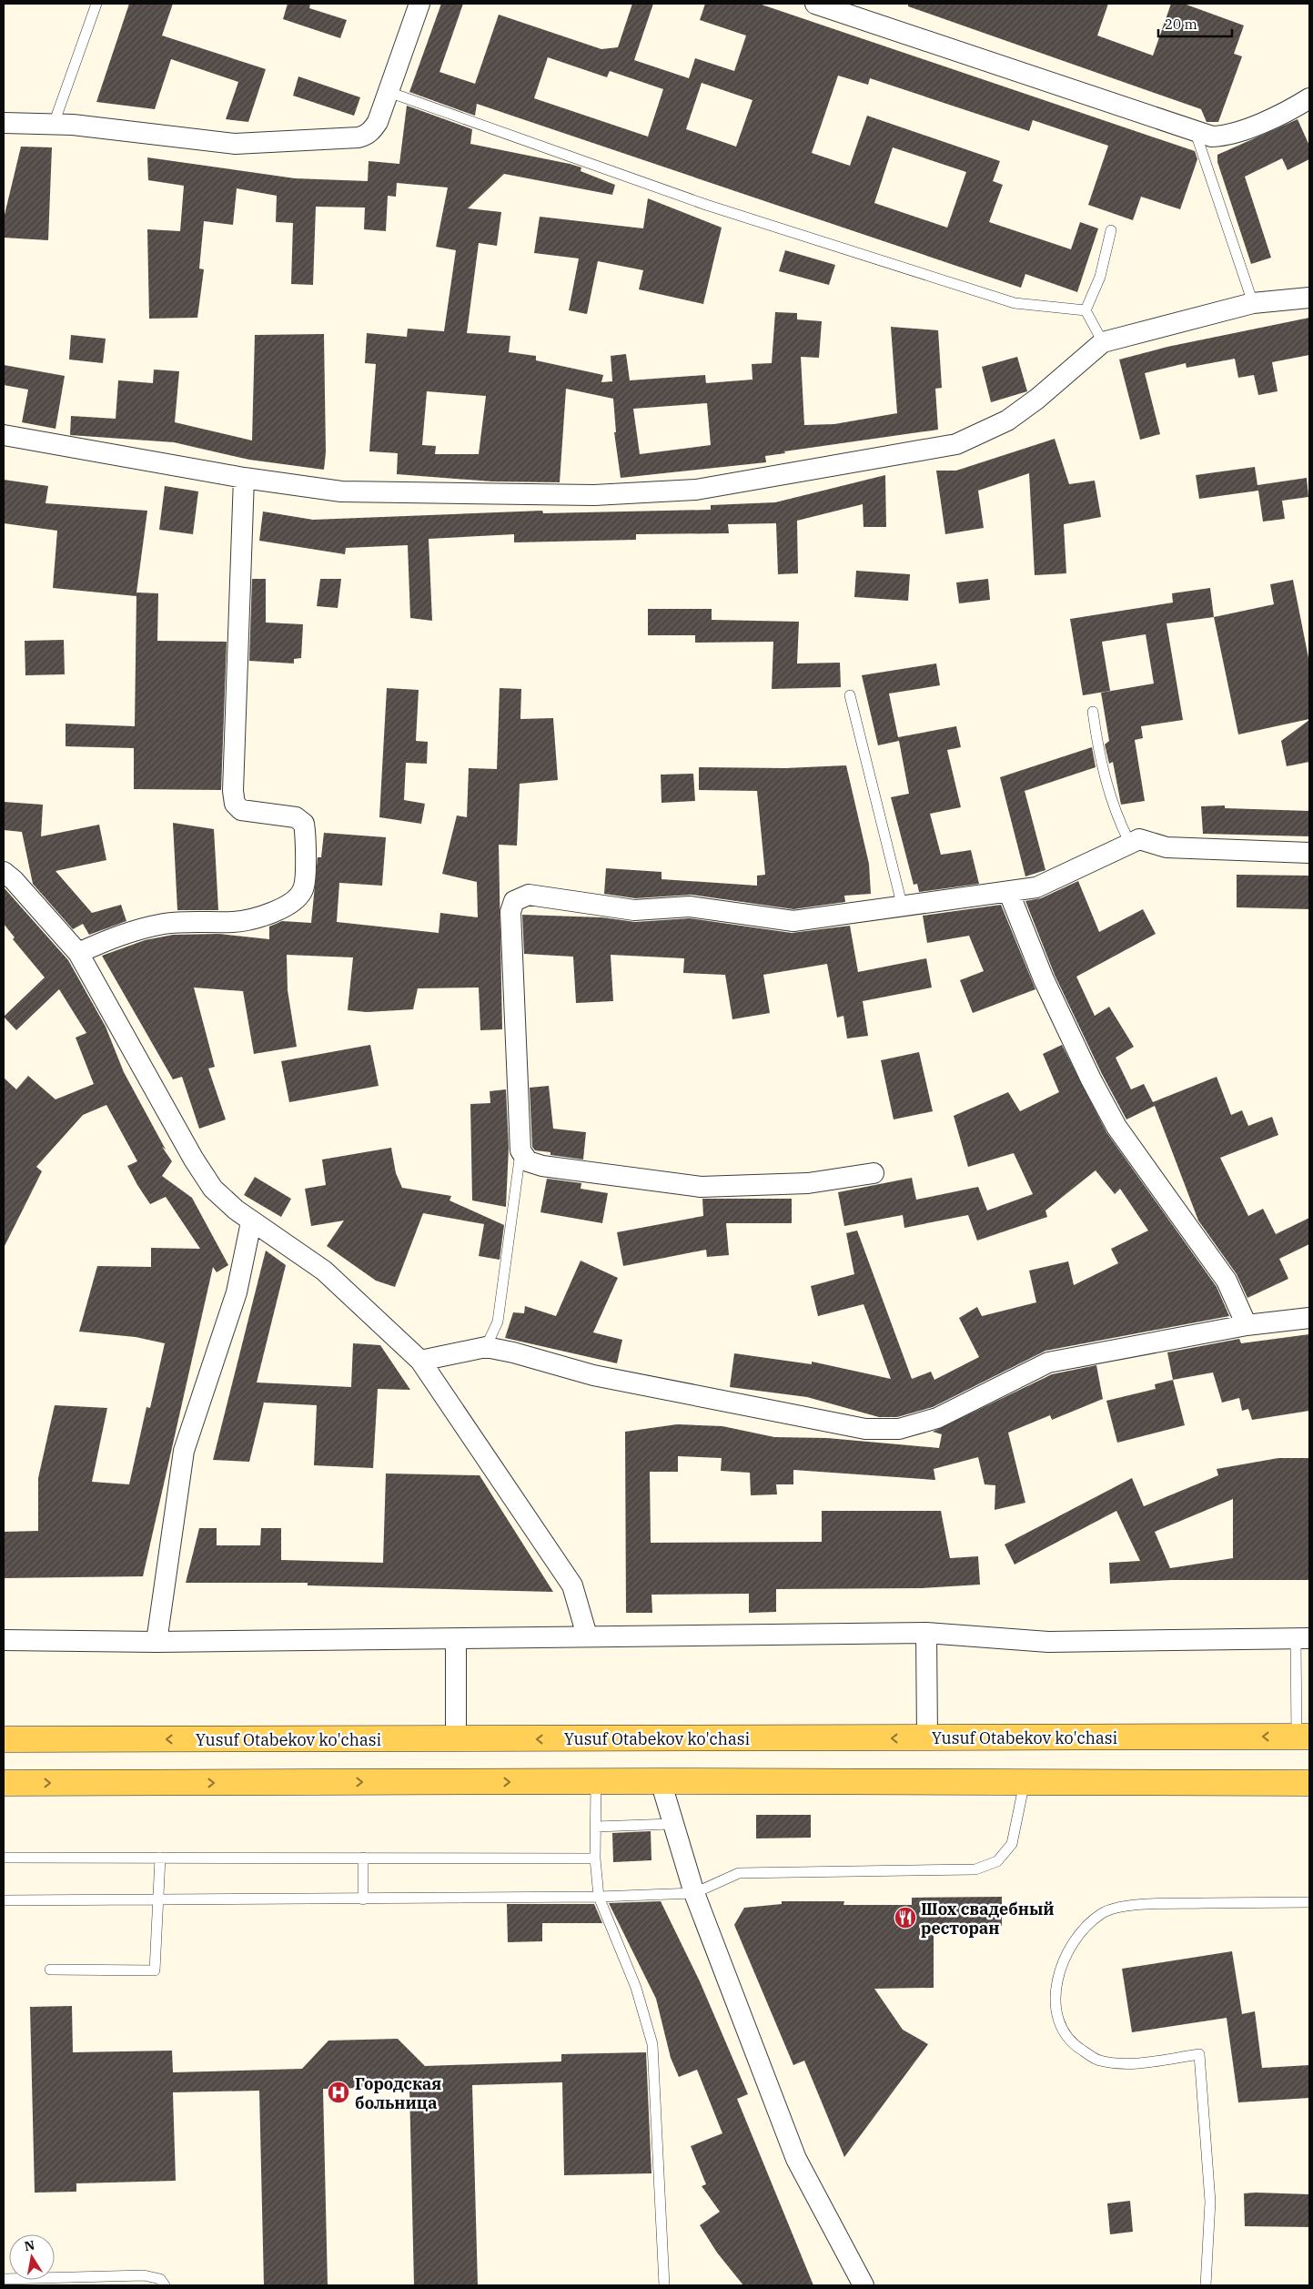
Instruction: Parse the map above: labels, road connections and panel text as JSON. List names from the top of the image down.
{
  "streets": {
    "main road": ["Yusuf Otabekov ko'chasi"]
  },
  "places": {
    "restaurant": ["Шох свадебный ресторан"],
    "hospital": ["Городская больница"]
  },
  "scale_bar": "20 m",
  "north": "top"
}
